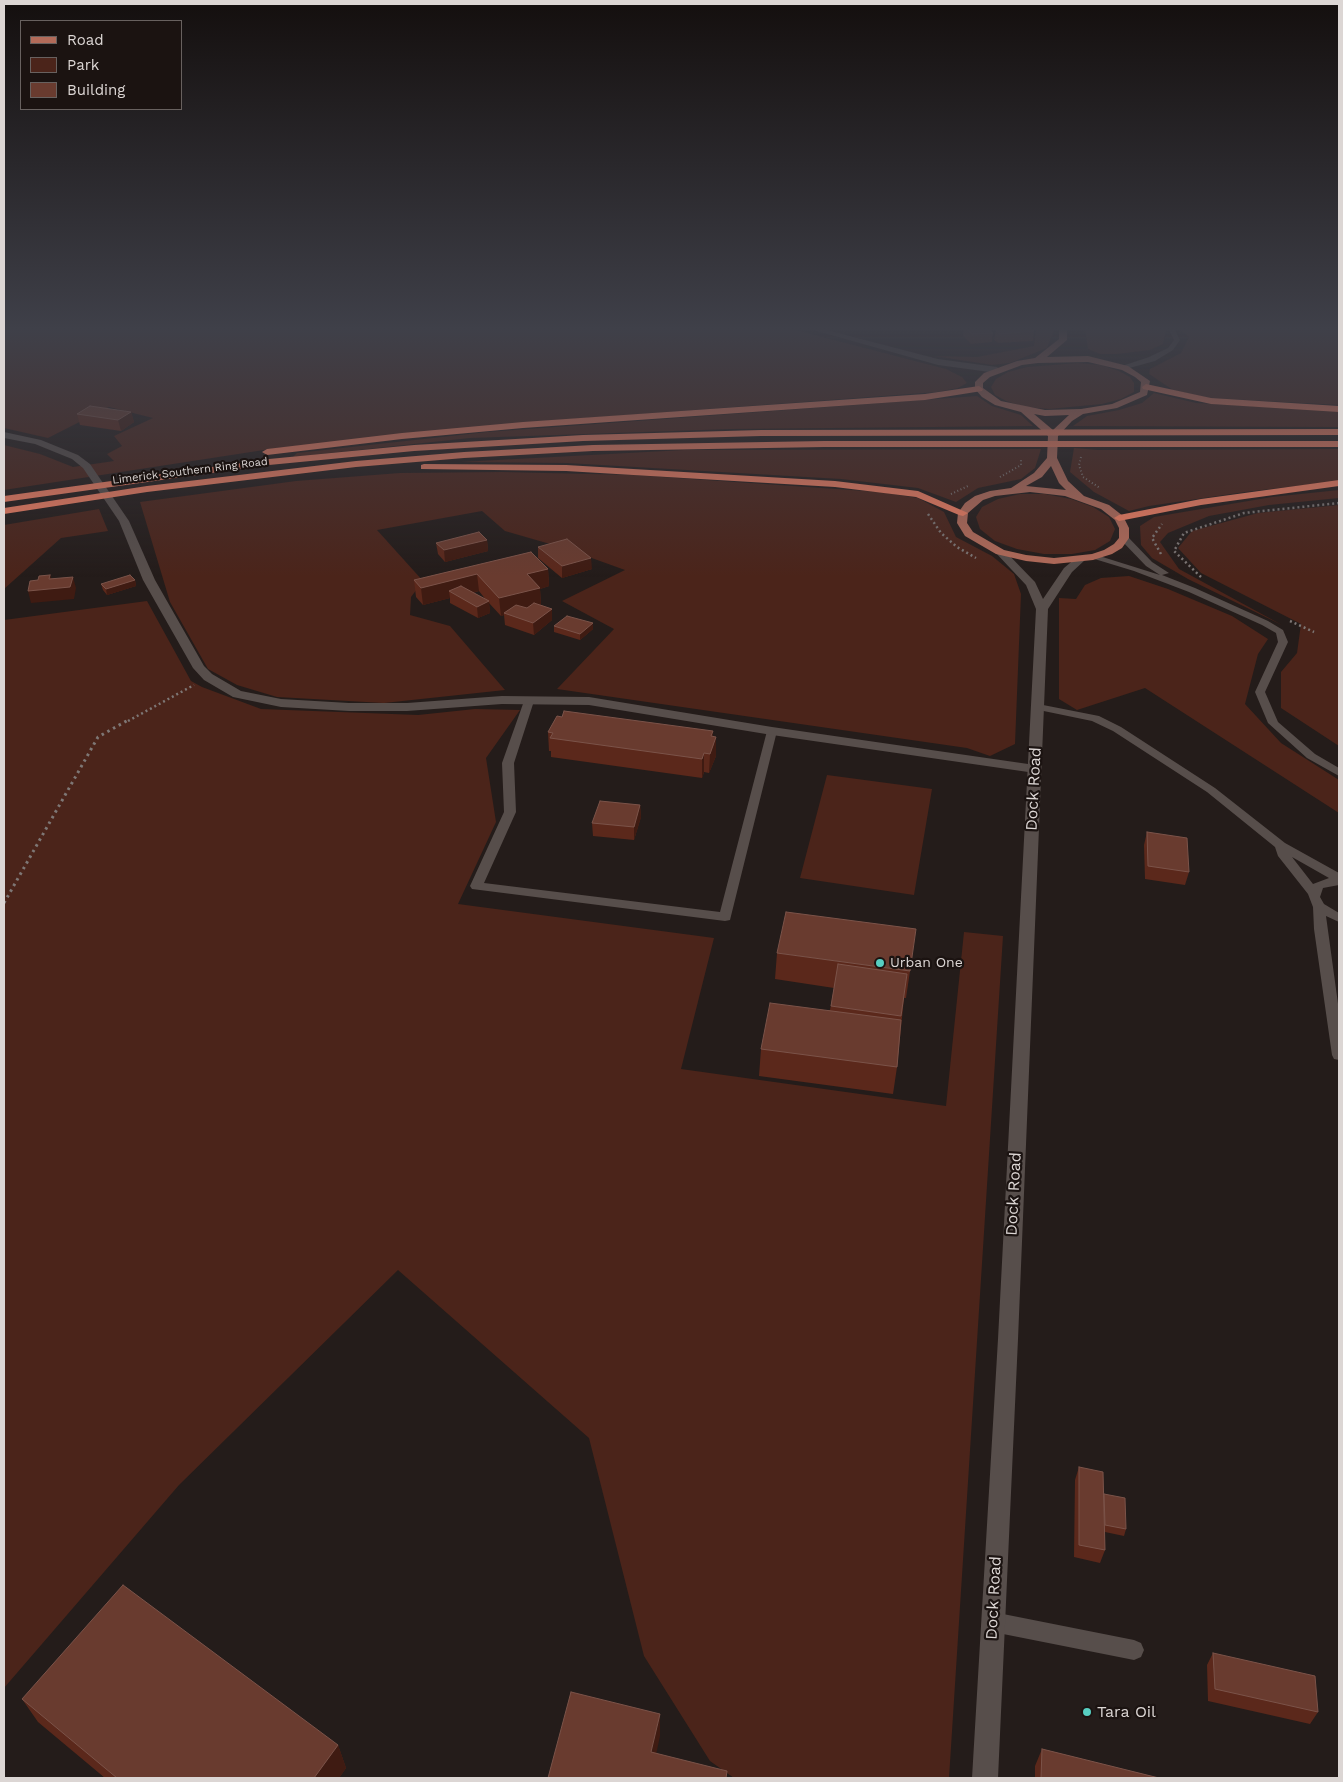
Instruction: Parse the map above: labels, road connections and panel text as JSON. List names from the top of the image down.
{
  "streets": {
    "highway": ["Limerick Southern Ring Road"],
    "main road": ["Dock Road"]
  },
  "places": ["Urban One", "Tara Oil"],
  "legend": ["Road", "Park", "Building"]
}
